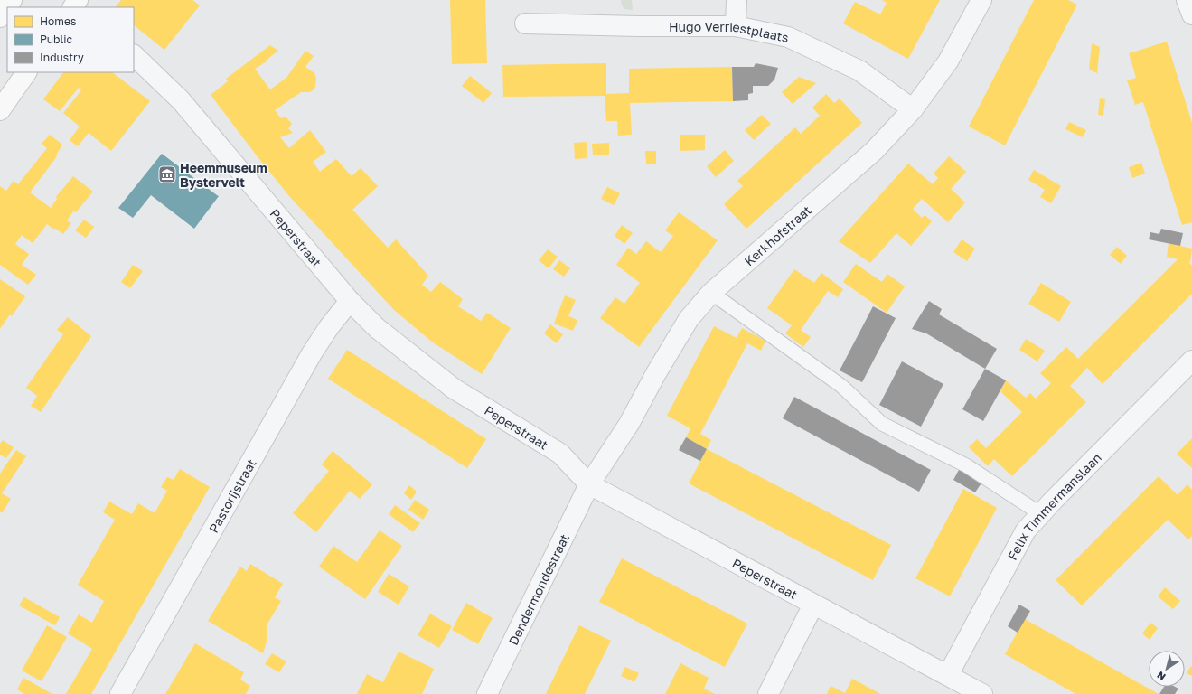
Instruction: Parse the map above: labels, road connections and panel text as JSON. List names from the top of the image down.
{
  "streets": {
    "street": [
      "Hugo Verriestplaats",
      "Kerkhofstraat",
      "Peperstraat",
      "Pastorijstraat",
      "Felix Timmermanslaan",
      "Dendermondestraat"
    ]
  },
  "crossings": [
    ["Hugo Verriestplaats", "Kerkhofstraat"],
    ["Kerkhofstraat", "Peperstraat"],
    ["Kerkhofstraat", "Dendermondestraat"],
    ["Peperstraat", "Pastorijstraat"],
    ["Peperstraat", "Felix Timmermanslaan"],
    ["Peperstraat", "Dendermondestraat"]
  ],
  "places": {
    "museum": ["Heemmuseum Bystervelt"]
  },
  "legend": ["Homes", "Public", "Industry"],
  "north": "bottom left"
}
